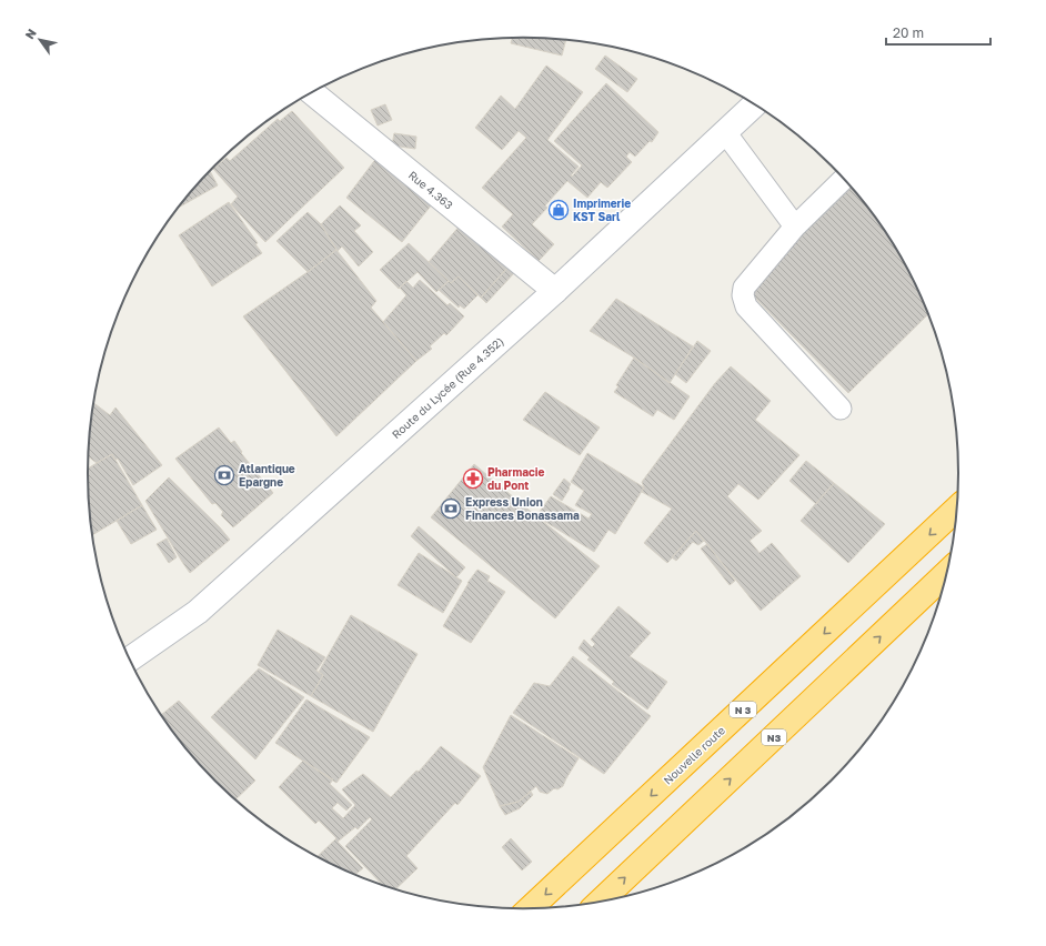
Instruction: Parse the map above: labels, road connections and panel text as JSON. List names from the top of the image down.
{
  "streets": {
    "highway": ["N 3", "N3", "Nouvelle route"],
    "main road": ["Rue 4.363", "Route du Lycée (Rue 4.352)"]
  },
  "crossings": [
    ["Rue 4.363", "Route du Lycée (Rue 4.352)"]
  ],
  "places": {
    "shop": ["Imprimerie KST Sarl"],
    "bank": ["Atlantique Epargne", "Express Union Finances Bonassama"],
    "pharmacy": ["Pharmacie du Pont"]
  },
  "scale_bar": "20 m",
  "north": "top left"
}
